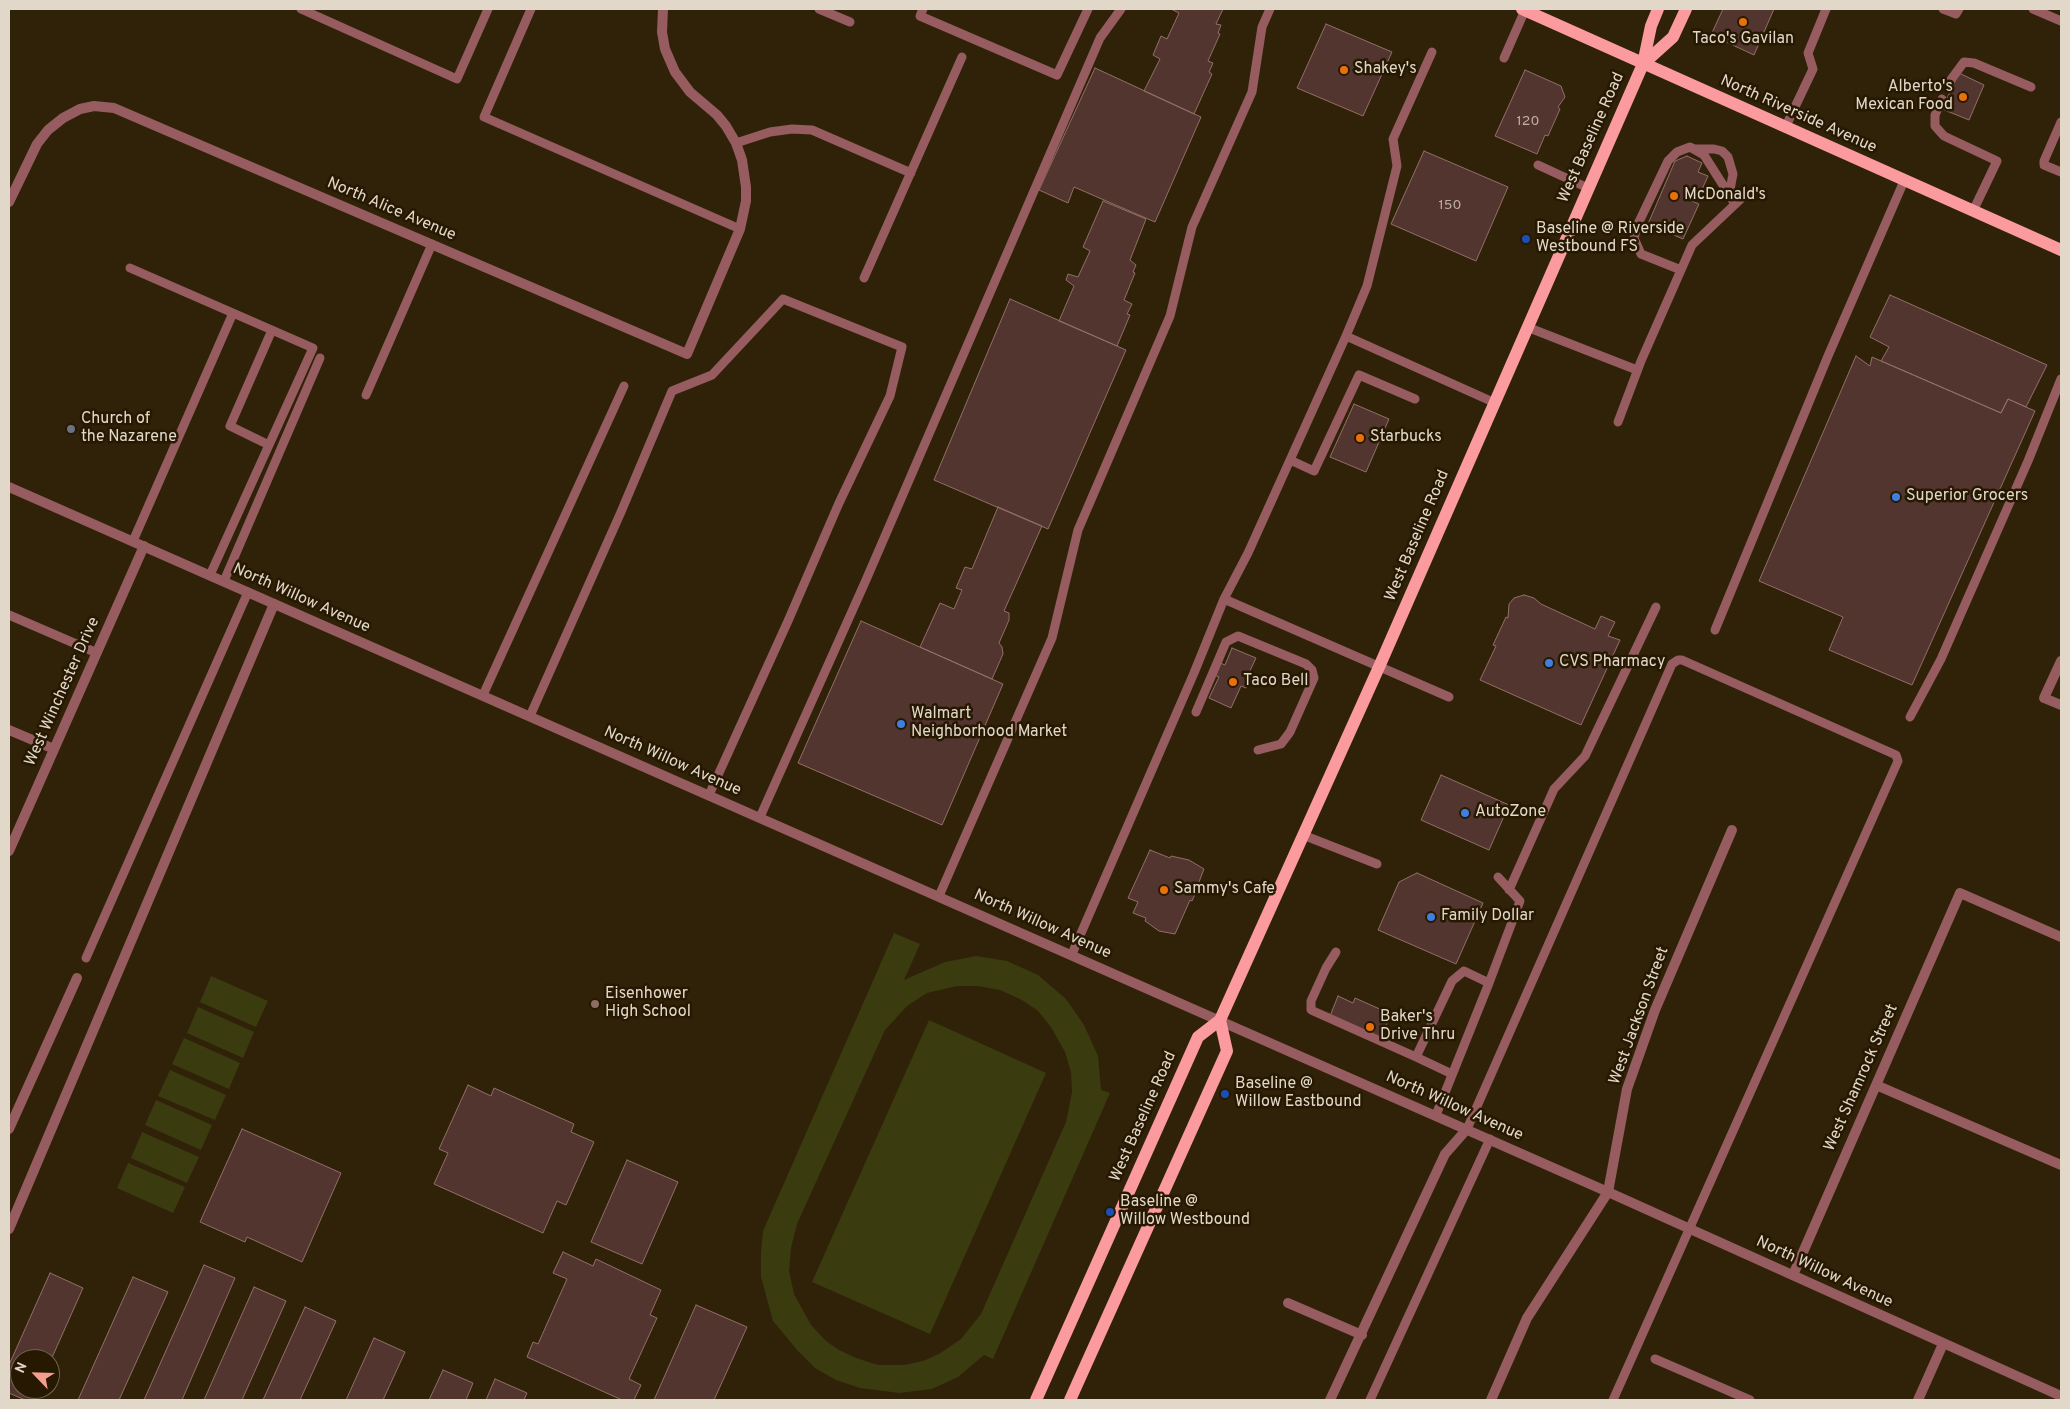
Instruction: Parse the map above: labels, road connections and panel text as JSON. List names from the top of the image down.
{
  "streets": {
    "main road": ["North Riverside Avenue", "West Baseline Road"],
    "street": [
      "North Alice Avenue",
      "North Willow Avenue",
      "West Winchester Drive",
      "West Jackson Street",
      "West Shamrock Street"
    ]
  },
  "crossings": [
    ["North Riverside Avenue", "West Baseline Road"],
    ["West Baseline Road", "North Willow Avenue"],
    ["North Willow Avenue", "West Winchester Drive"],
    ["North Willow Avenue", "West Jackson Street"],
    ["North Willow Avenue", "West Shamrock Street"]
  ],
  "places": [
    "Taco's Gavilan",
    "Shakey's",
    "Alberto's Mexican Food",
    "McDonald's",
    "Baseline @ Riverside Westbound FS",
    "Church of the Nazarene",
    "Starbucks",
    "Superior Grocers",
    "CVS Pharmacy",
    "Taco Bell",
    "Walmart Neighborhood Market",
    "AutoZone",
    "Sammy's Cafe",
    "Family Dollar",
    "Eisenhower High School",
    "Baker's Drive Thru",
    "Baseline @ Willow Eastbound",
    "Baseline @ Willow Westbound"
  ],
  "house_numbers": ["120", "150"],
  "north": "top left"
}
